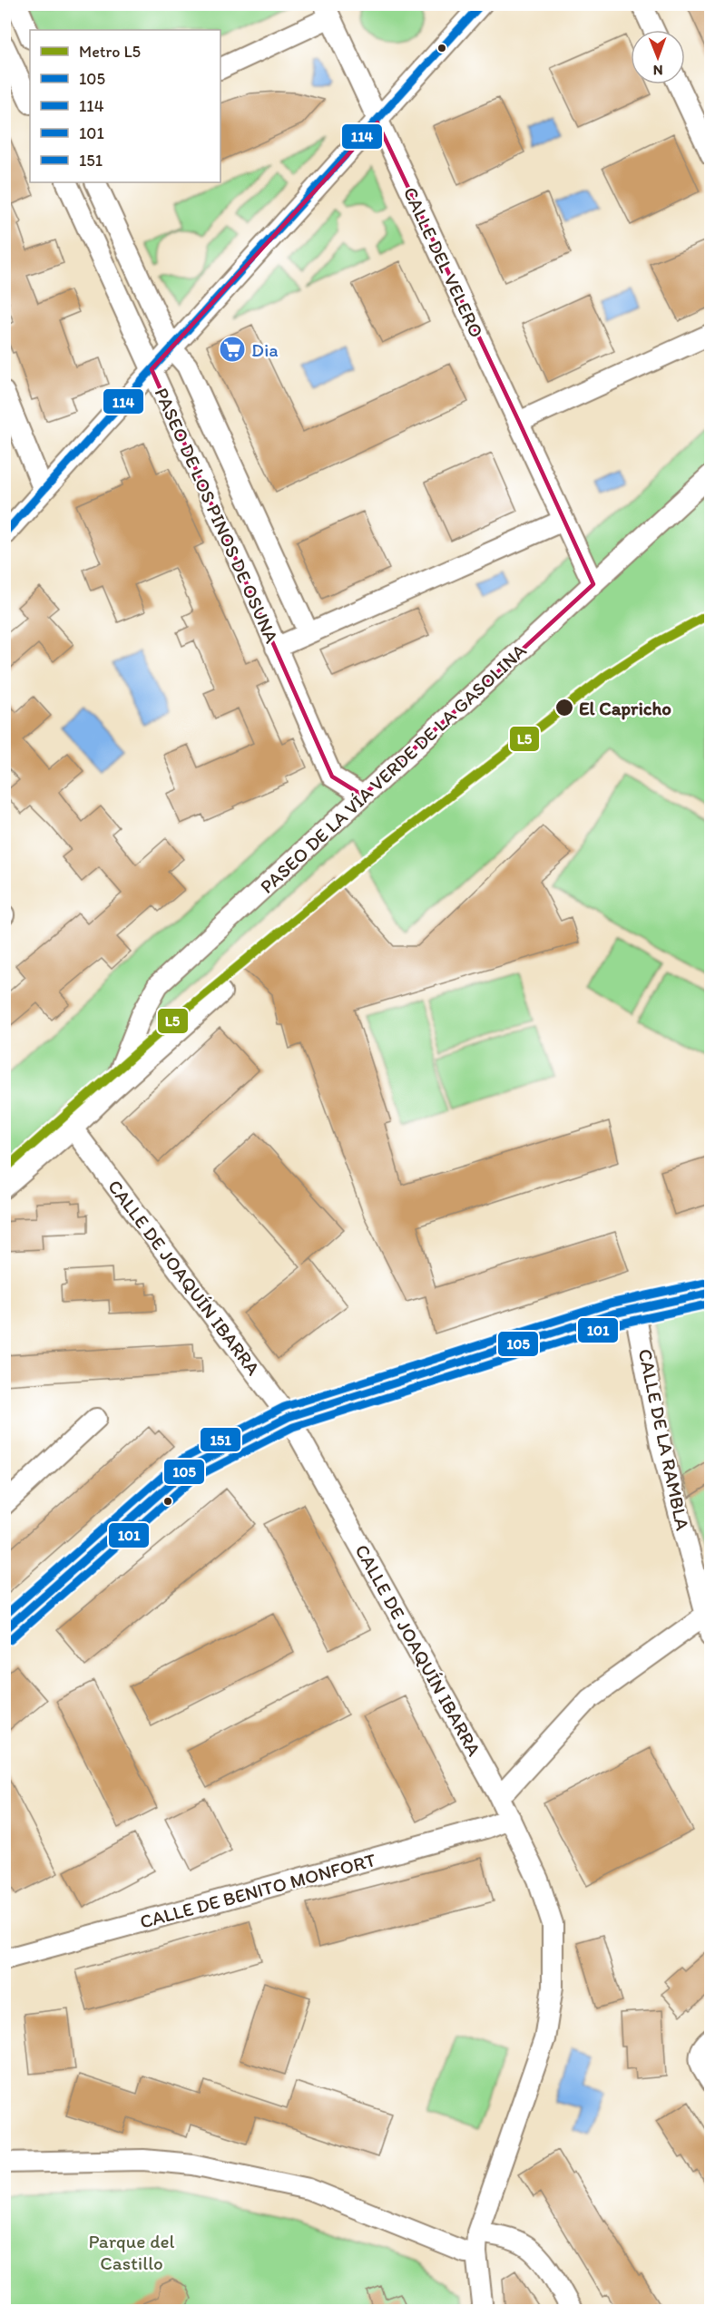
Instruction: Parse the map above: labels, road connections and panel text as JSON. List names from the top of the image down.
{
  "streets": {
    "street": [
      "CALLE DEL VELERO",
      "PASEO DE LOS PINOS DE OSUNA",
      "PASEO DE LA VÍA VERDE DE LA GASOLINA",
      "CALLE DE JOAQUÍN IBARRA",
      "CALLE DE LA RAMBLA",
      "CALLE DE BENITO MONFORT"
    ]
  },
  "crossings": [
    ["CALLE DEL VELERO", "PASEO DE LA VÍA VERDE DE LA GASOLINA"],
    ["PASEO DE LOS PINOS DE OSUNA", "PASEO DE LA VÍA VERDE DE LA GASOLINA"],
    ["CALLE DE JOAQUÍN IBARRA", "CALLE DE BENITO MONFORT"]
  ],
  "parks": ["Parque del Castillo"],
  "places": {
    "supermarket": ["Dia"],
    "other": ["El Capricho"]
  },
  "lines": [
    "transit line 114",
    "metro line L5",
    "transit line 151",
    "transit line 105",
    "transit line 101"
  ],
  "legend": [
    "Metro L5",
    "105",
    "114",
    "101",
    "151"
  ],
  "north": "bottom"
}
